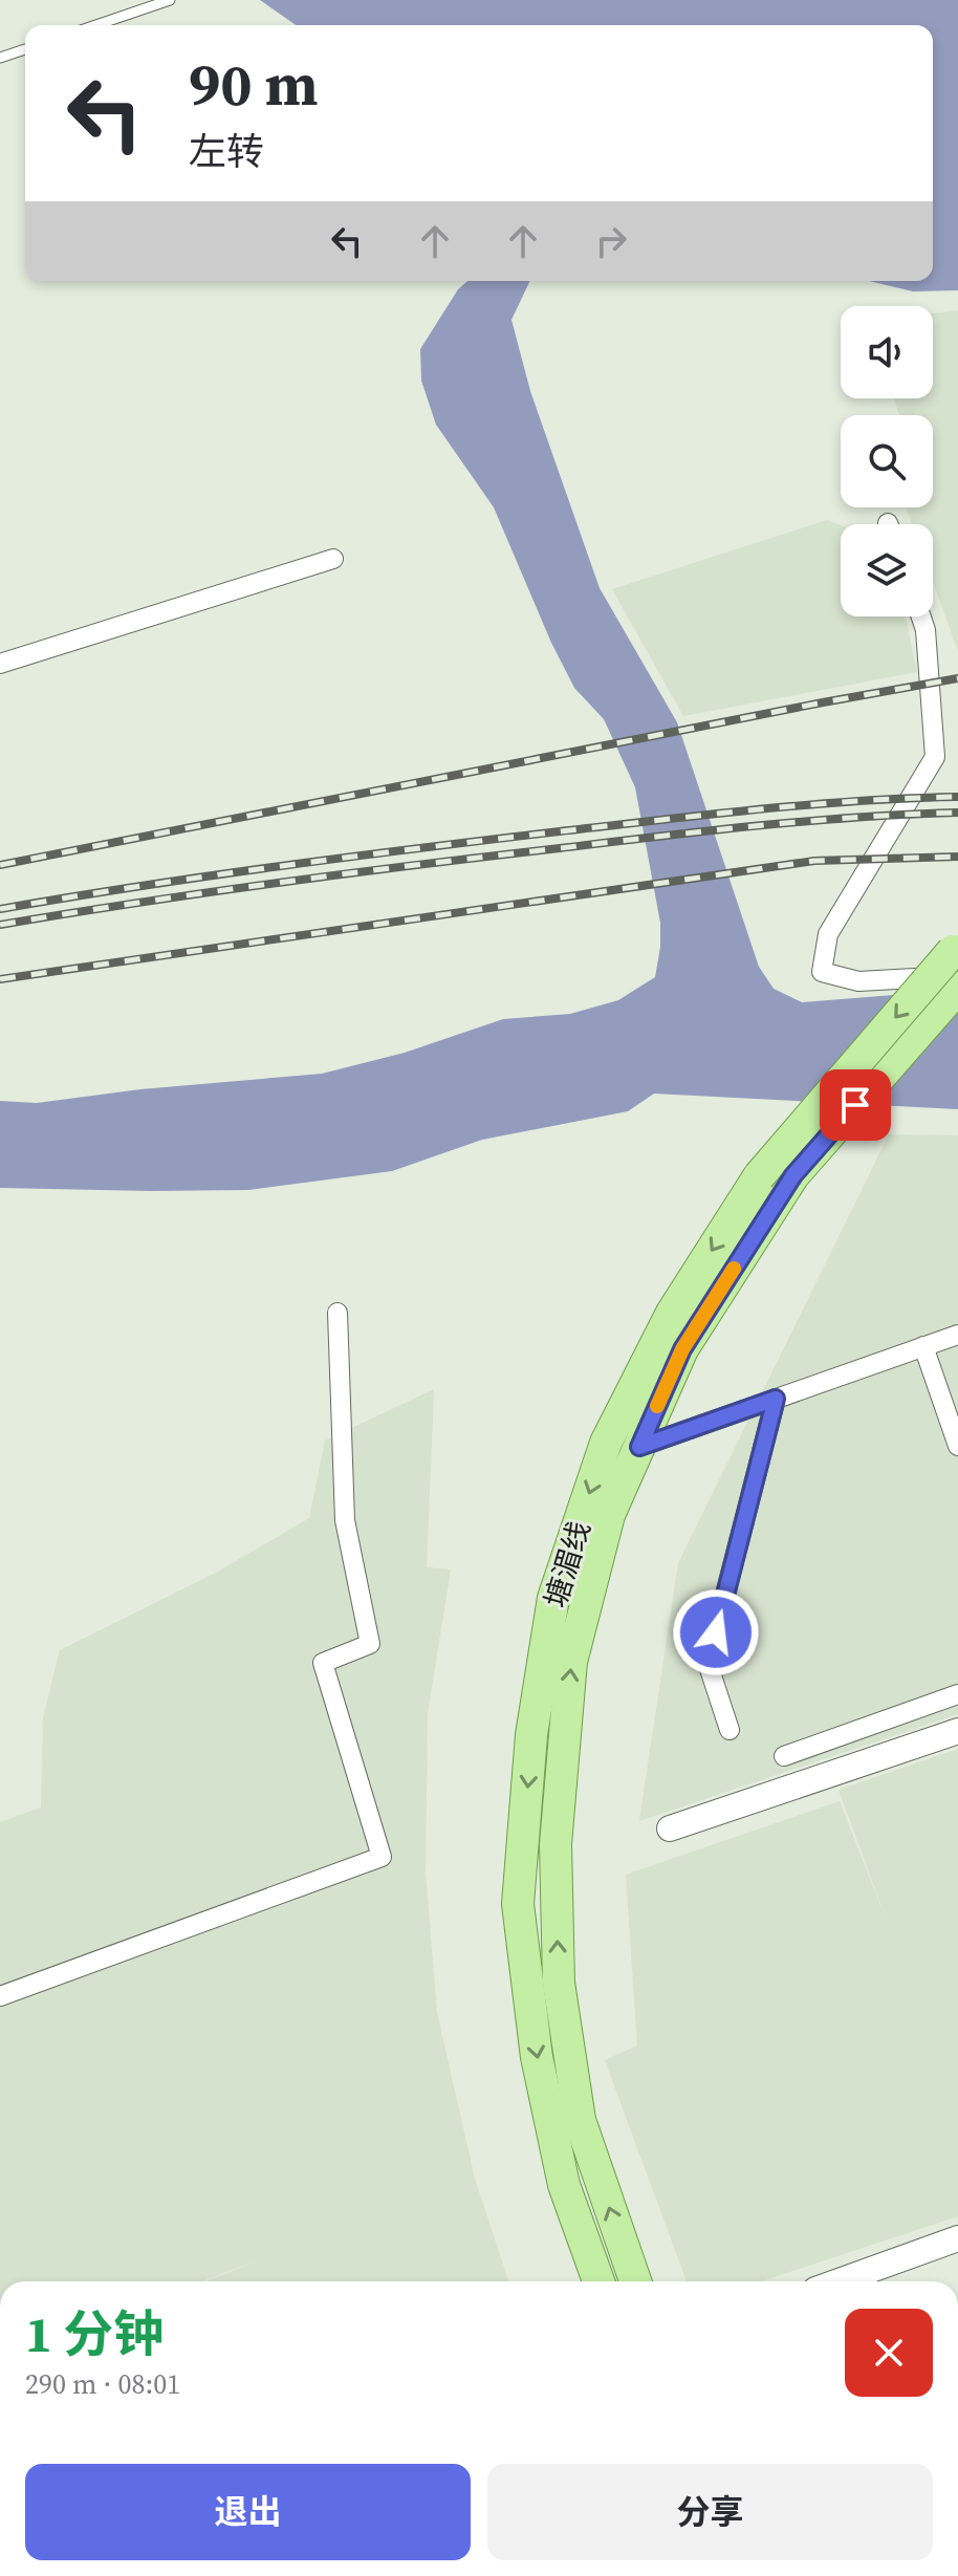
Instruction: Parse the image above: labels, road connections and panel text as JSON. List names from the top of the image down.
{
  "streets": {
    "main road": ["塘湄线"]
  },
  "page": {
    "turn": ["90 m", "左转"],
    "heading": ["1 分钟", "290 m · 08:01"],
    "buttons": ["退出", "分享"]
  }
}
